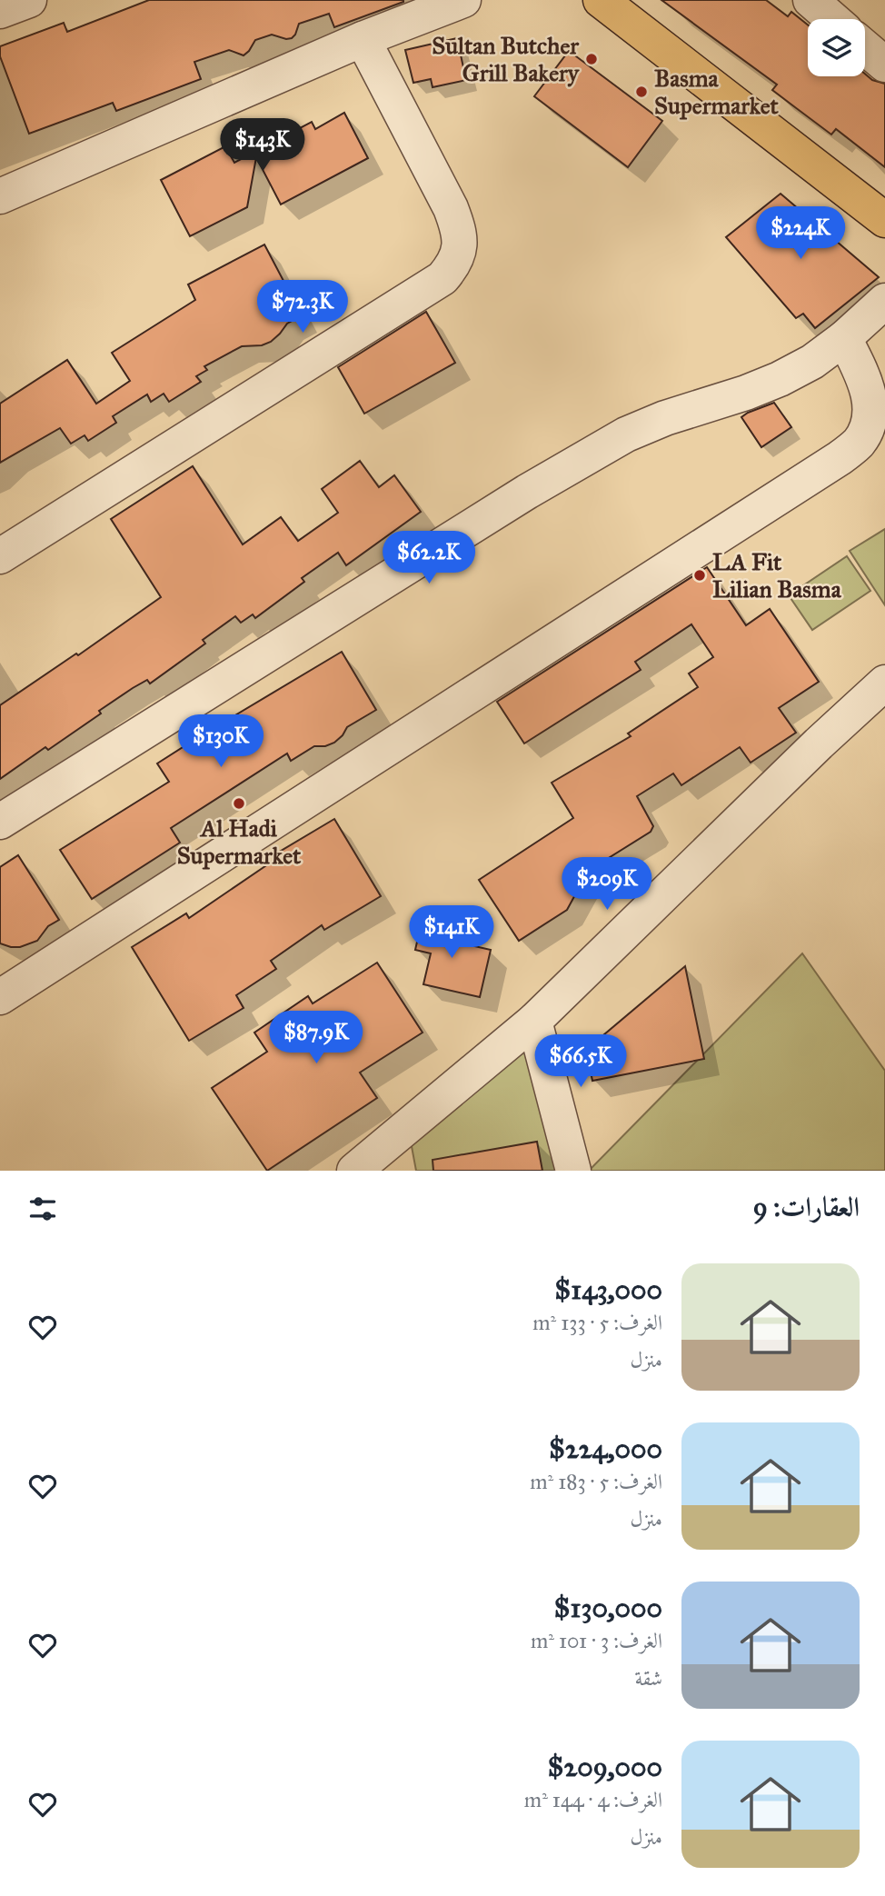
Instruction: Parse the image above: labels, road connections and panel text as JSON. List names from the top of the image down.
{
  "places": [
    "Sultan Butcher Grill Bakery",
    "Basma Supermarket",
    "LA Fit Lilian Basma",
    "Al Hadi Supermarket"
  ],
  "page": {
    "price": [
      "$143K",
      "$224K",
      "$72.3K",
      "$62.2K",
      "$130K",
      "$209K",
      "$141K",
      "$87.9K",
      "$66.5K"
    ],
    "heading": "العقارات: 9",
    "list": [
      {
        "name": "$143,000",
        "note": "الغرف: 5 · 133 m² · منزل"
      },
      {
        "name": "$224,000",
        "note": "الغرف: 5 · 183 m² · منزل"
      },
      {
        "name": "$130,000",
        "note": "الغرف: 3 · 101 m² · شقة"
      },
      {
        "name": "$209,000",
        "note": "الغرف: 4 · 144 m² · منزل"
      }
    ]
  }
}
